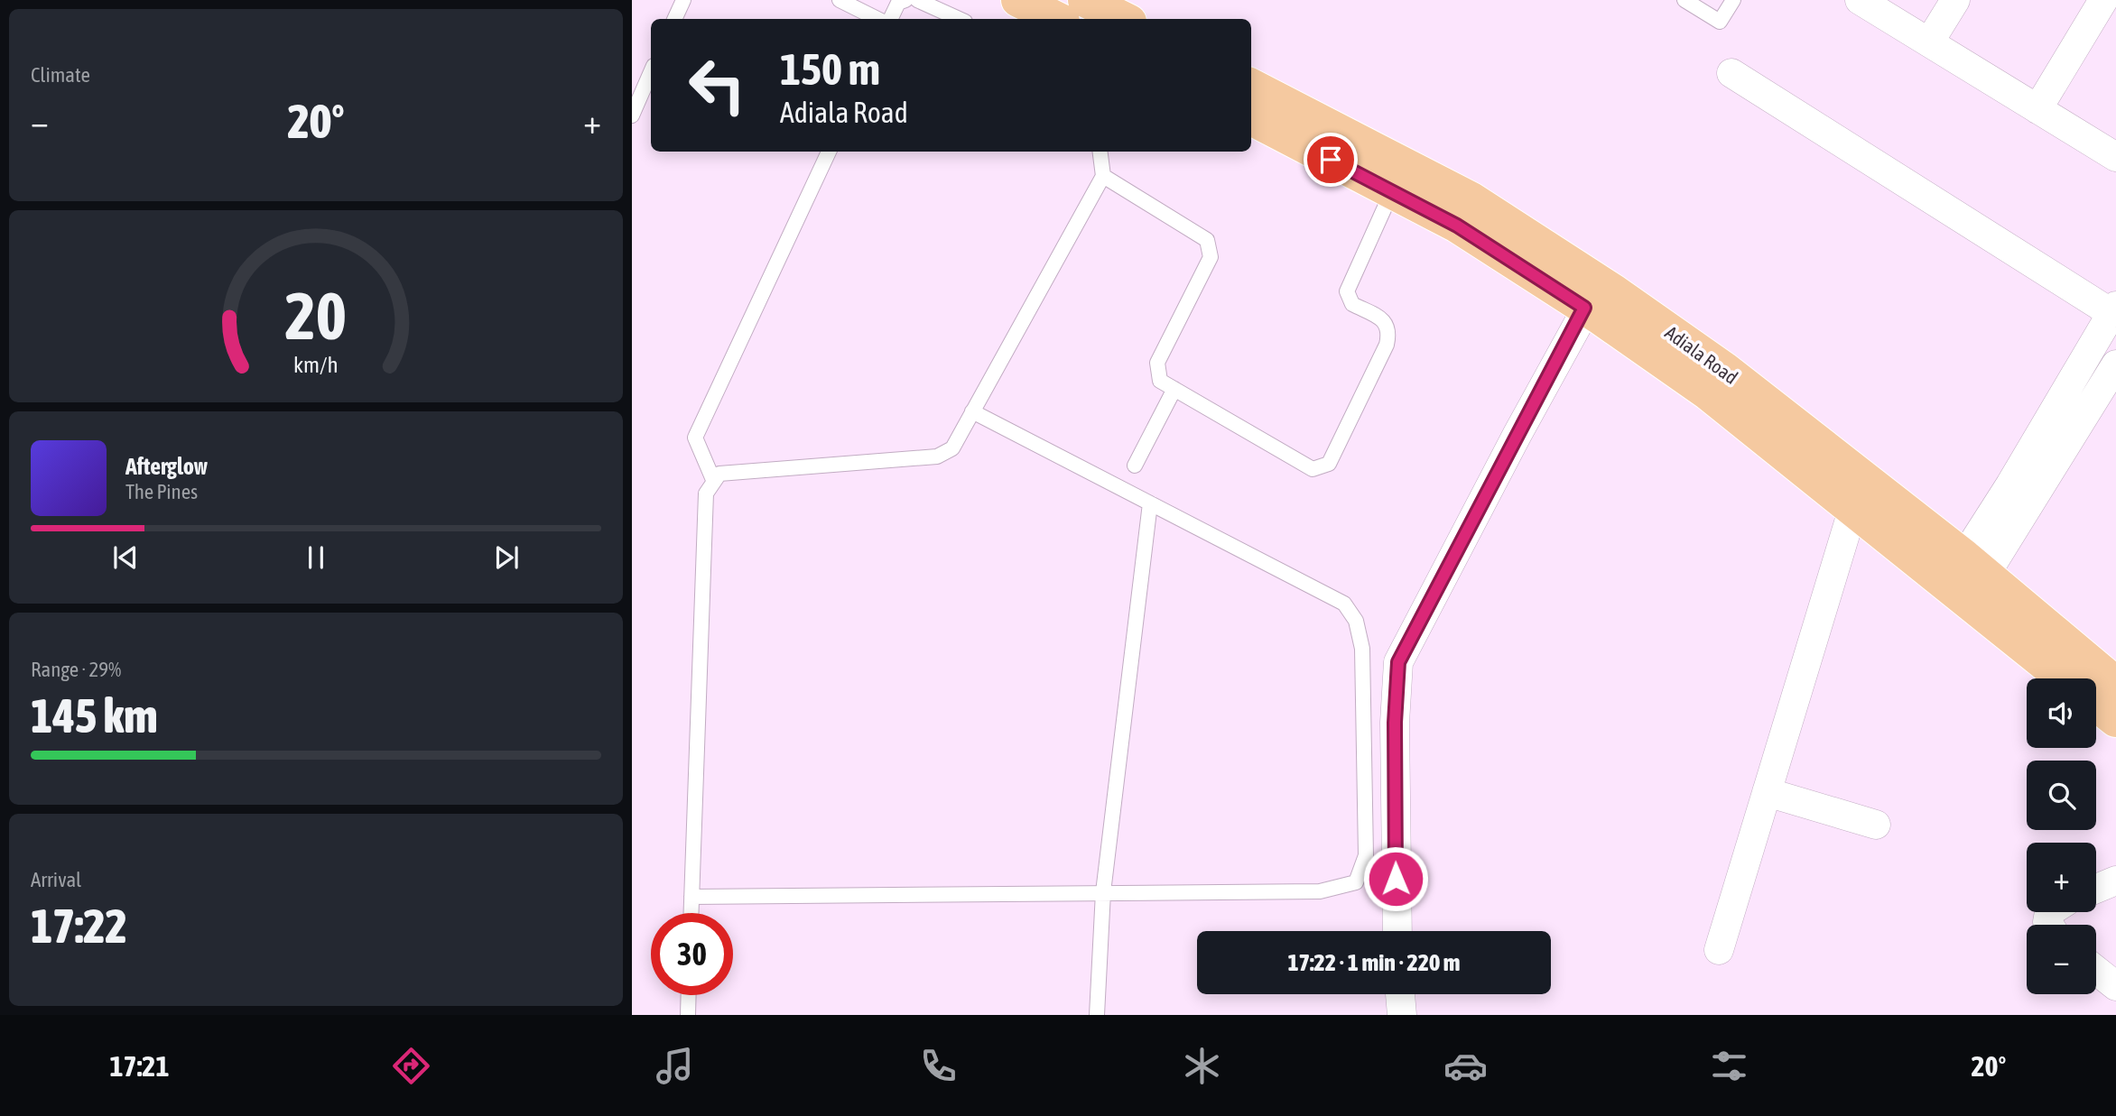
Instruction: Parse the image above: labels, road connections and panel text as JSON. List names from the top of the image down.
{
  "streets": {
    "main road": ["Adiala Road"]
  },
  "page": {
    "tile": [
      "Climate",
      ["Range · 29%", "145 km"],
      ["Arrival", "17:22"]
    ],
    "turn": ["150 m", "Adiala Road"],
    "heat": ["−", "20°", "+"],
    "song": ["Afterglow", "The Pines"],
    "map_buttons": ["+", "−"],
    "limit": "30",
    "trip": "17:22 · 1 min · 220 m",
    "tabs": ["17:21", "20°"],
    "gauge": ["20", "km/h"]
  }
}
